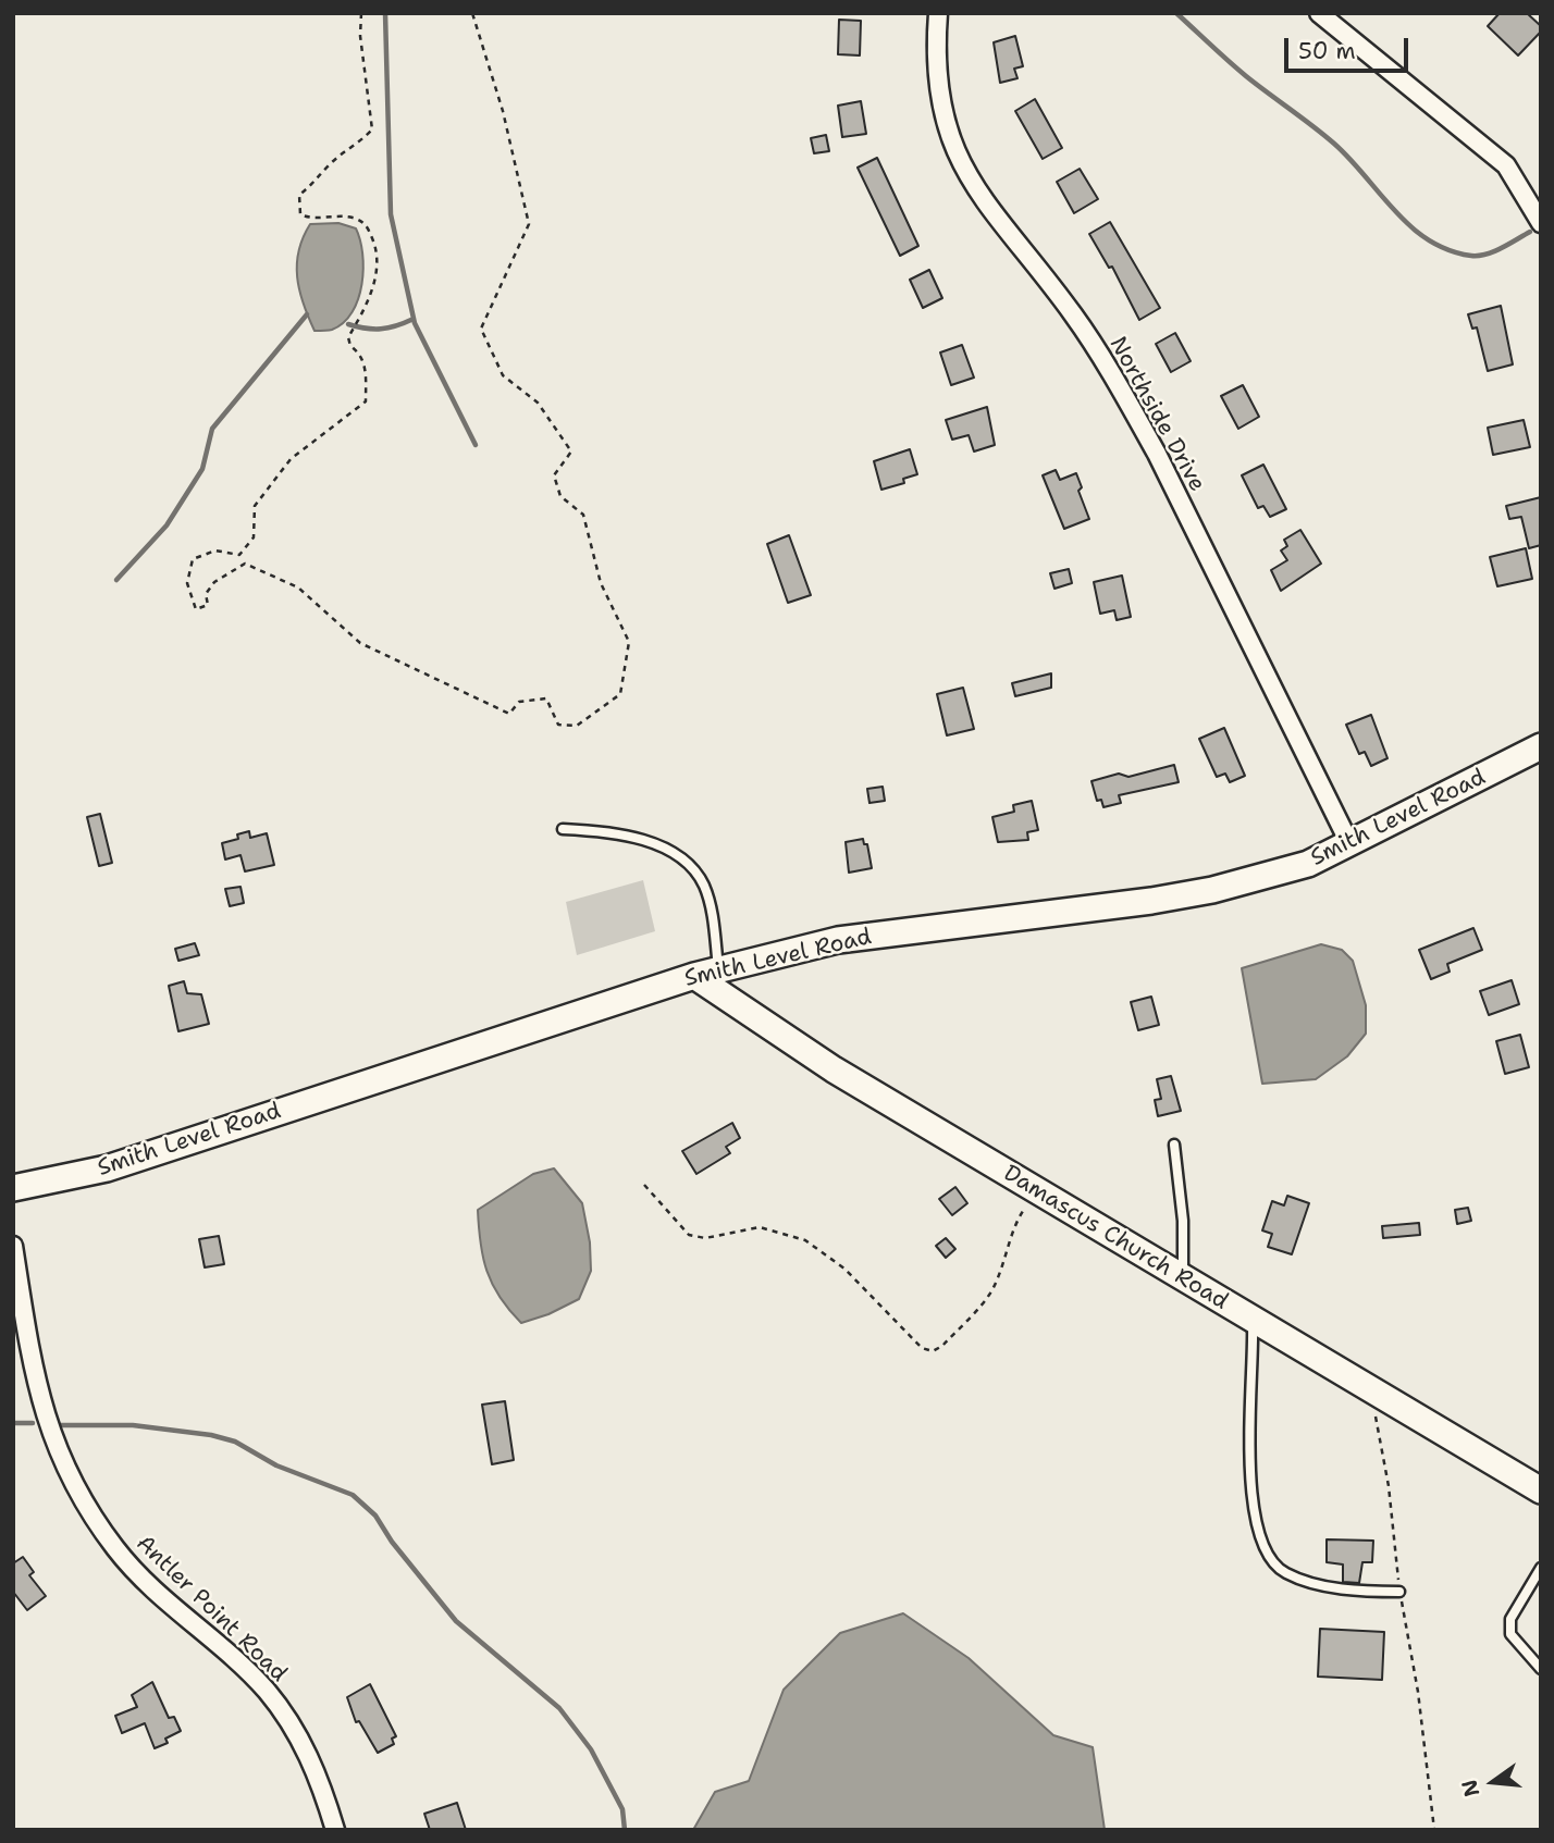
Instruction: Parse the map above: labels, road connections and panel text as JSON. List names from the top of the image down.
{
  "streets": {
    "main road": ["Smith Level Road", "Damascus Church Road"],
    "street": ["Northside Drive", "Antler Point Road"]
  },
  "crossings": [
    ["Northside Drive", "Smith Level Road"],
    ["Smith Level Road", "Damascus Church Road"]
  ],
  "scale_bar": "50 m",
  "north": "left"
}
